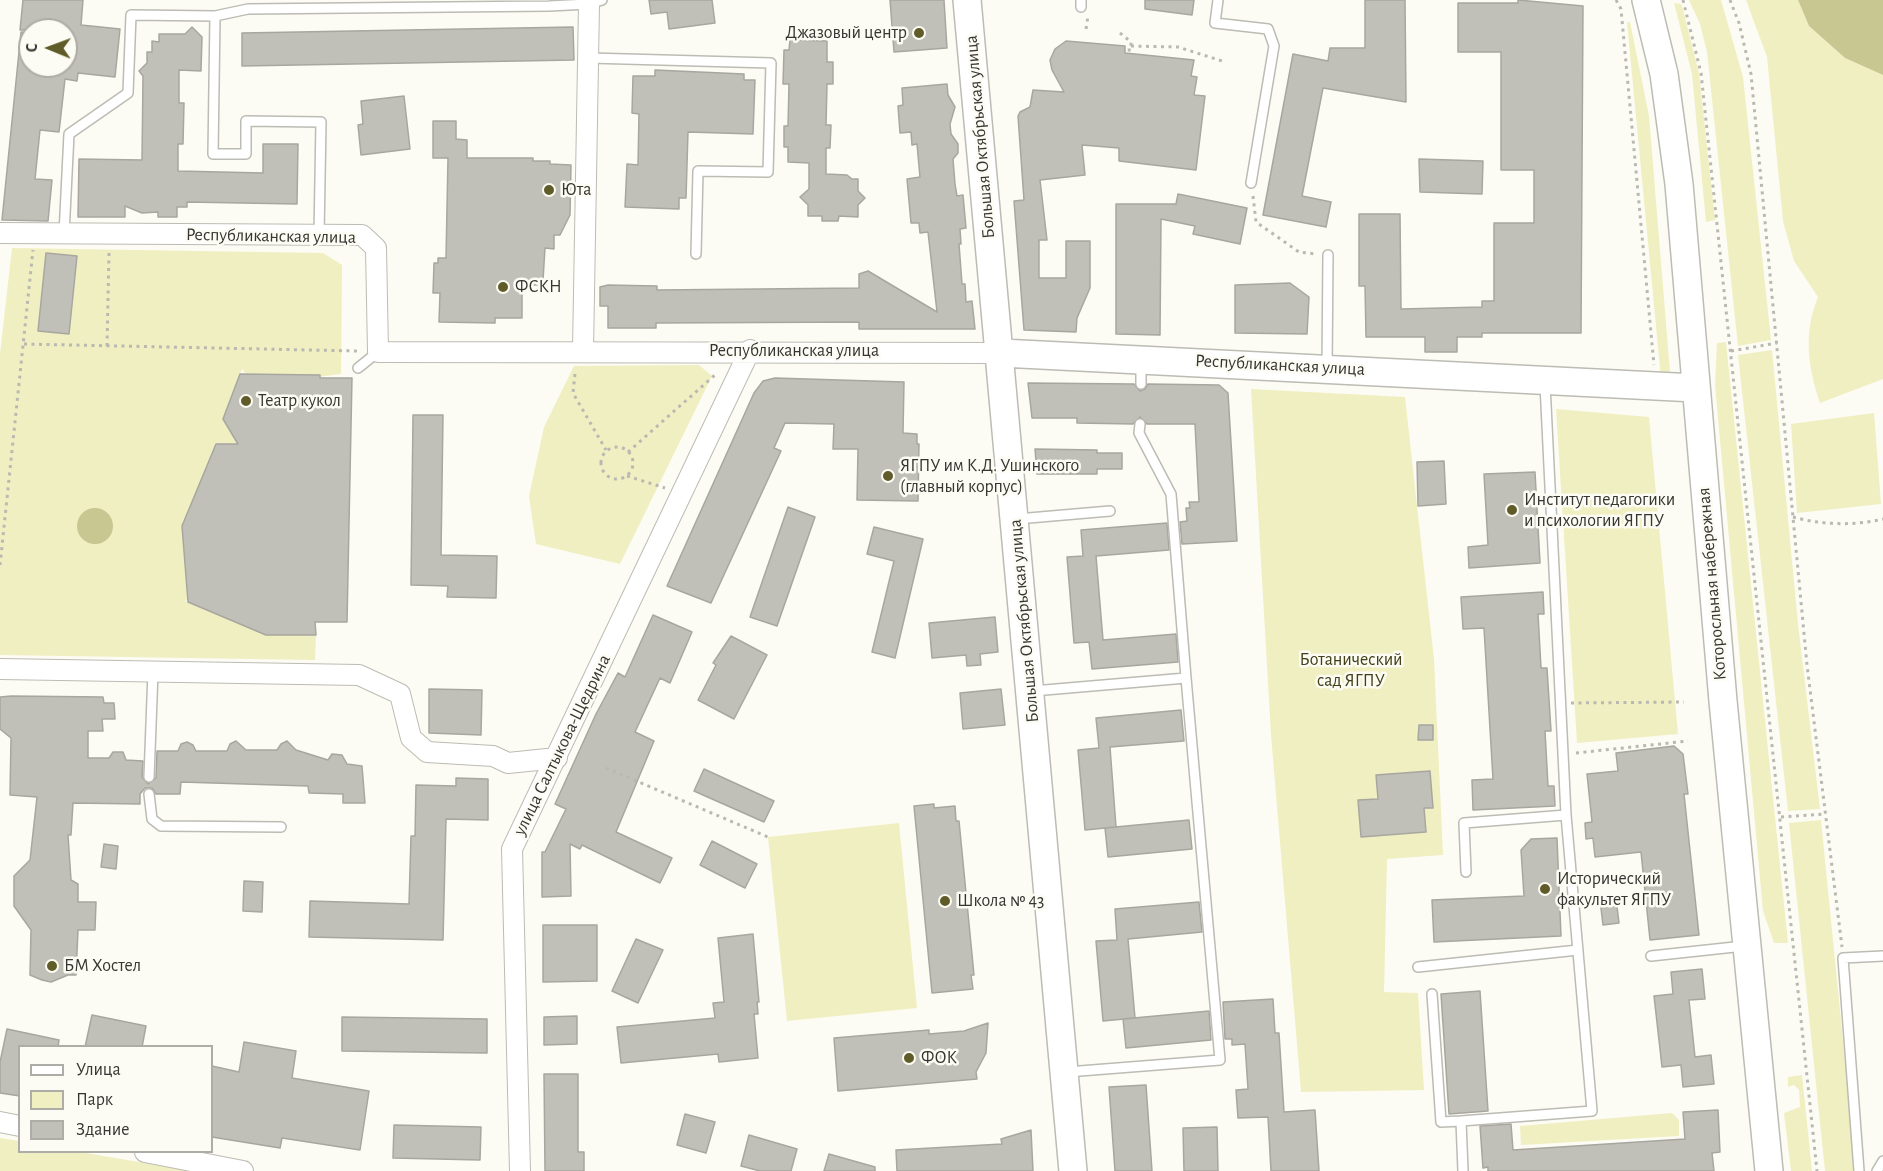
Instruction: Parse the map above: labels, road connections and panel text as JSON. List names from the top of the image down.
{
  "streets": {
    "main road": ["Большая Октябрьская улица", "Республиканская улица", "Которосльная набережная"],
    "street": ["улица Салтыкова-Щедрина"]
  },
  "crossings": [
    ["Большая Октябрьская улица", "Республиканская улица"],
    ["Республиканская улица", "Которосльная набережная"],
    ["Республиканская улица", "улица Салтыкова-Щедрина"]
  ],
  "parks": ["Ботанический сад ЯГПУ"],
  "places": [
    "Джазовый центр",
    "Юта",
    "ФСКН",
    "Театр кукол",
    "ЯГПУ им К.Д. Ушинского (главный корпус)",
    "Институт педагогики и психологии ЯГПУ",
    "Исторический факультет ЯГПУ",
    "Школа № 43",
    "БМ Хостел",
    "ФОК"
  ],
  "legend": ["Улица", "Парк", "Здание"],
  "north": "left"
}
